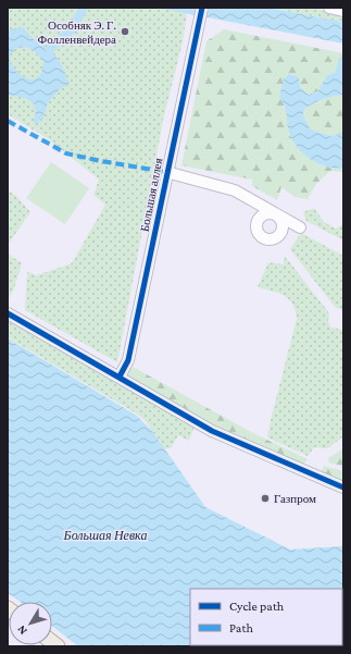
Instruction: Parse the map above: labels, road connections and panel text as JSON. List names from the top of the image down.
{
  "streets": {
    "street": ["Большая аллея"]
  },
  "water": ["Большая Невка"],
  "places": ["Особняк Э. Г. Фолленвейдера", "Газпром"],
  "legend": ["Cycle path", "Path"],
  "north": "bottom left"
}
